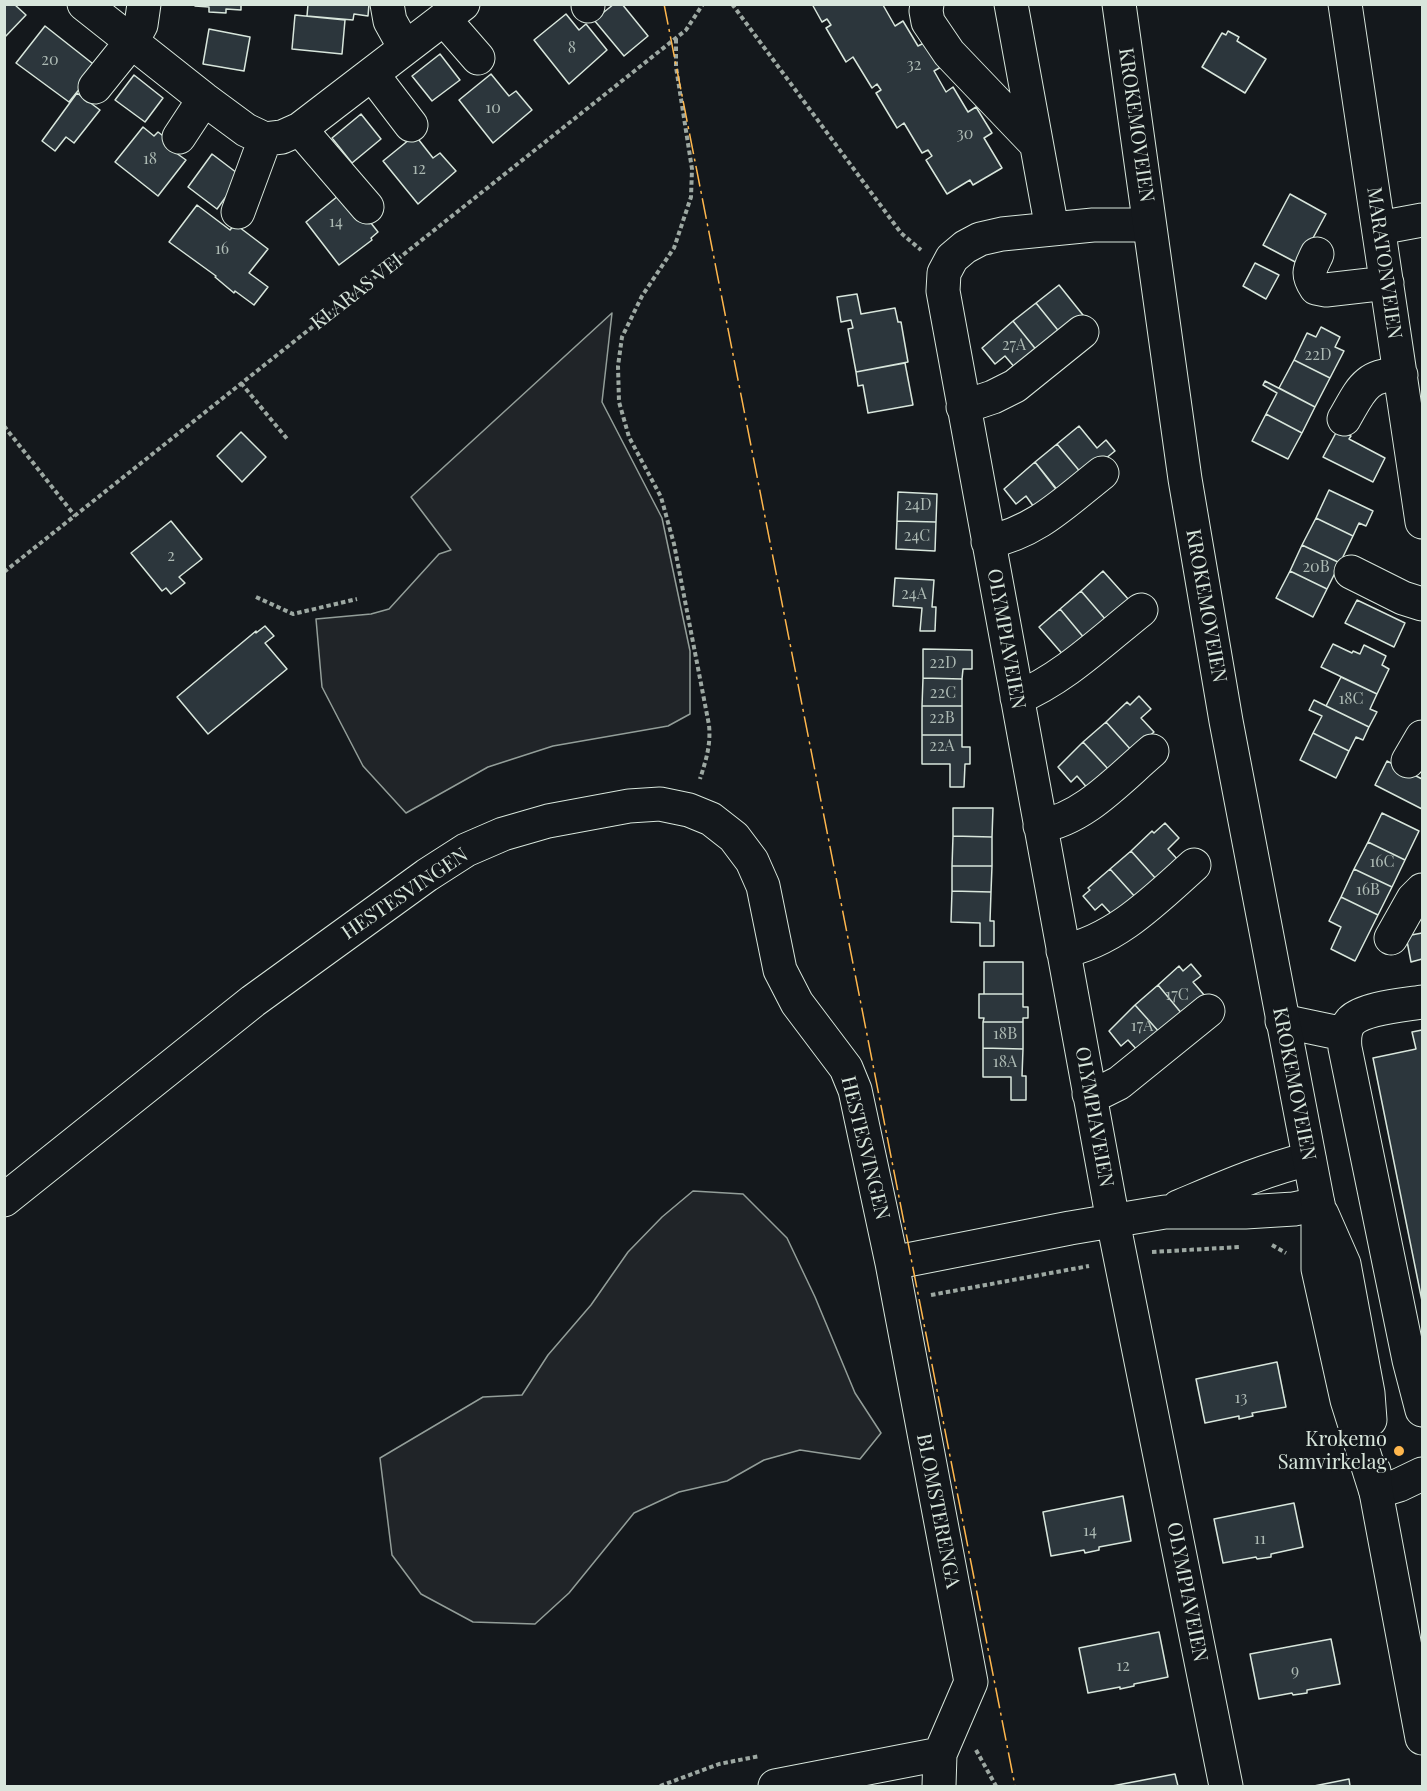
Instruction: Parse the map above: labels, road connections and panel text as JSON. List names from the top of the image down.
{
  "streets": {
    "street": [
      "KROKEMOVEIEN",
      "MARATONVEIEN",
      "OLYMPIAVEIEN",
      "HESTESVINGEN",
      "BLOMSTERENGA"
    ],
    "path": ["KLARAS VEI"]
  },
  "crossings": [
    ["HESTESVINGEN", "BLOMSTERENGA"]
  ],
  "places": ["Krokemo Samvirkelag"],
  "house_numbers": [
    "8",
    "20",
    "32",
    "10",
    "30",
    "18",
    "12",
    "14",
    "16",
    "27A",
    "22D",
    "24D",
    "24C",
    "2",
    "20B",
    "24A",
    "22D",
    "22C",
    "18C",
    "22B",
    "22A",
    "16C",
    "16B",
    "17C",
    "17A",
    "18B",
    "18A",
    "13",
    "14",
    "11",
    "12",
    "9"
  ]
}
